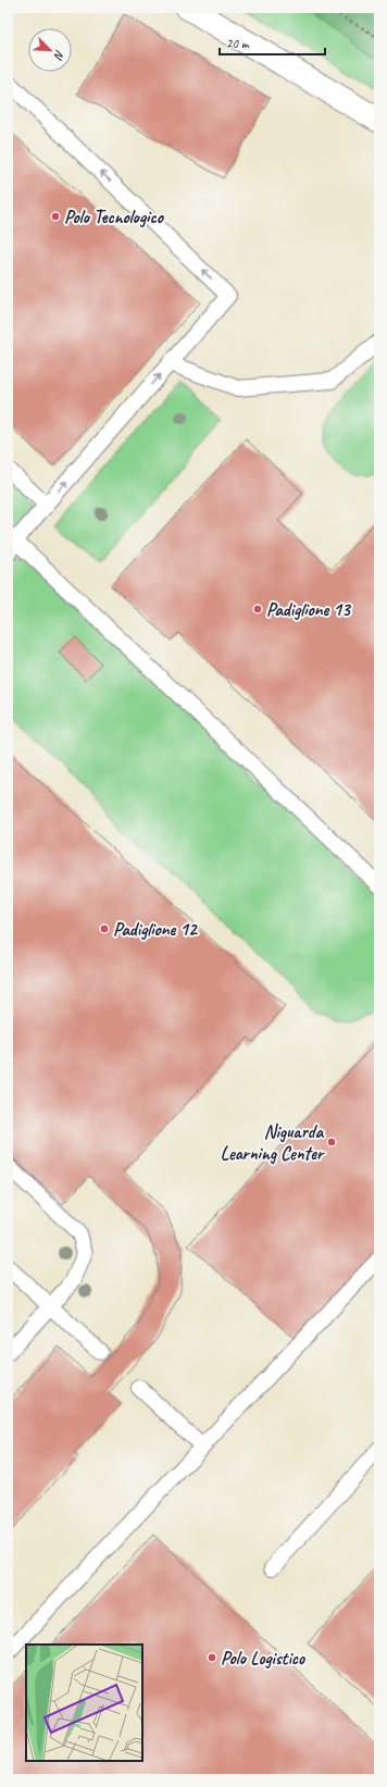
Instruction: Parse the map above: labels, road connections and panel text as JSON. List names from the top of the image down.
{
  "places": [
    "Polo Tecnologico",
    "Padiglione 13",
    "Padiglione 12",
    "Niguarda Learning Center",
    "Polo Logistico"
  ],
  "scale_bar": "20 m",
  "north": "bottom right"
}
